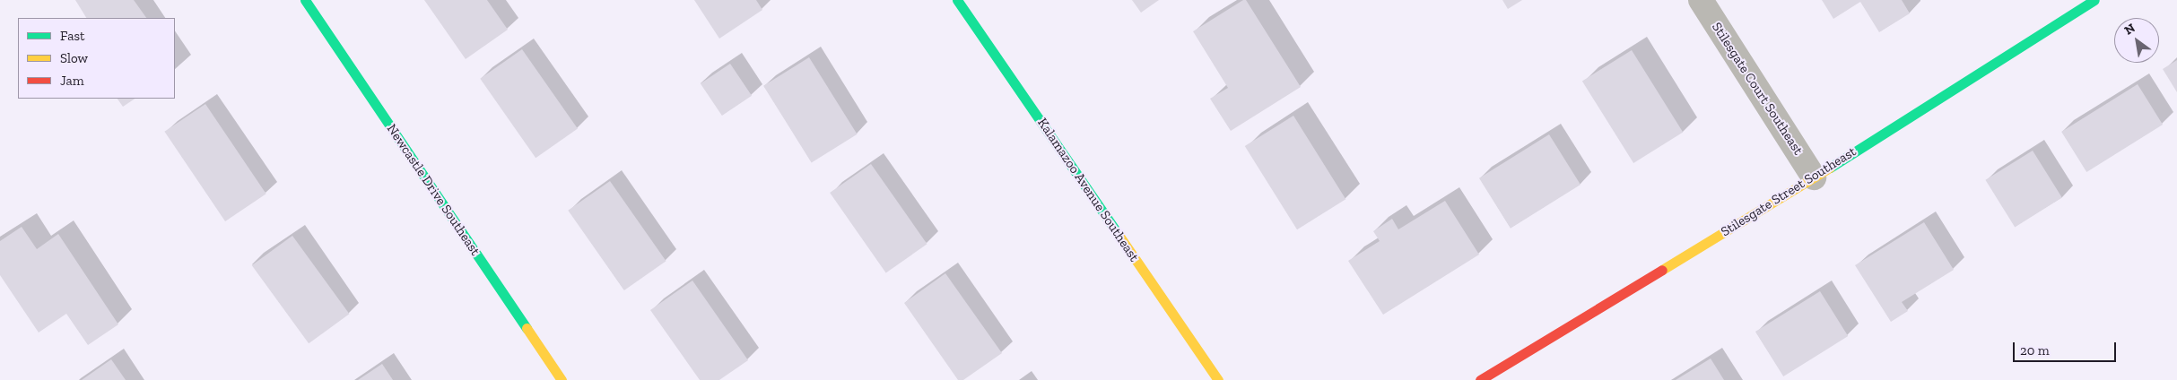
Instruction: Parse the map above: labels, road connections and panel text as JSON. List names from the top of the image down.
{
  "streets": {
    "street": [
      "Stilesgate Court Southeast",
      "Newcastle Drive Southeast",
      "Kalamazoo Avenue Southeast",
      "Stilesgate Street Southeast"
    ]
  },
  "crossings": [
    ["Stilesgate Court Southeast", "Stilesgate Street Southeast"]
  ],
  "legend": ["Fast", "Slow", "Jam"],
  "scale_bar": "20 m",
  "north": "top left"
}
